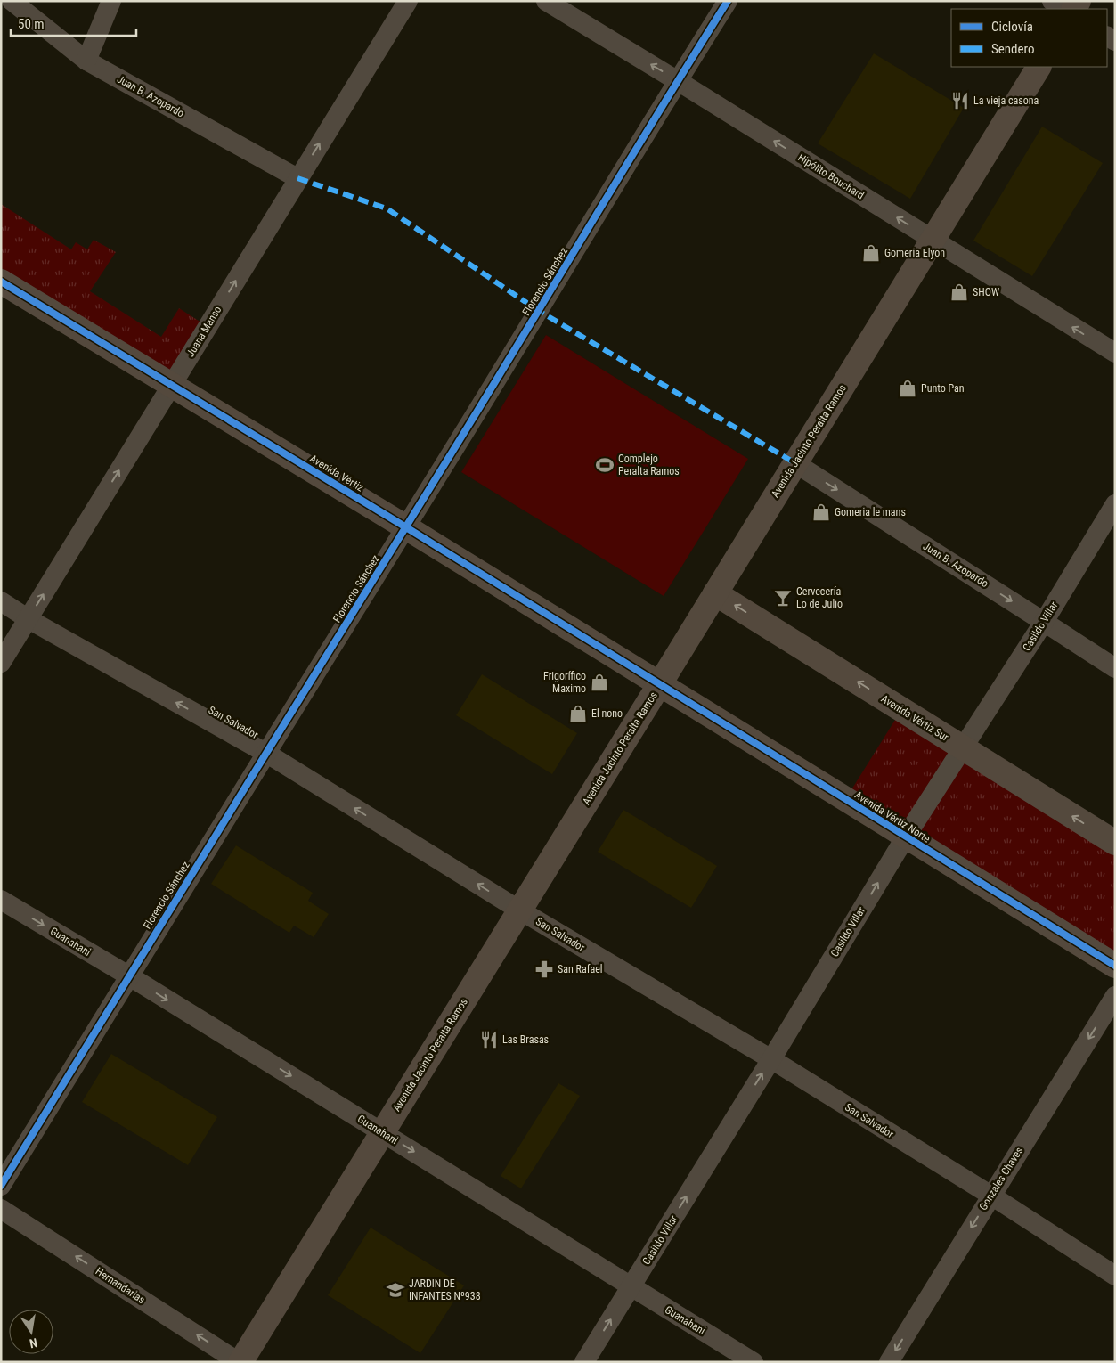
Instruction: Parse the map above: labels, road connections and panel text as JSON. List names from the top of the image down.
{
  "streets": {
    "street": [
      "Juan B. Azopardo",
      "Hipólito Bouchard",
      "Florencio Sánchez",
      "Juana Manso",
      "Avenida Jacinto Peralta Ramos",
      "Avenida Vértiz",
      "Casildo Villar",
      "Avenida Vértiz Sur",
      "San Salvador",
      "Avenida Vértiz Norte",
      "Guanahani",
      "Gonzales Chaves",
      "Hernandarias"
    ]
  },
  "crossings": [
    ["Juan B. Azopardo", "Juana Manso"],
    ["Juan B. Azopardo", "Avenida Jacinto Peralta Ramos"],
    ["Juan B. Azopardo", "Casildo Villar"],
    ["Hipólito Bouchard", "Florencio Sánchez"],
    ["Hipólito Bouchard", "Avenida Jacinto Peralta Ramos"],
    ["Florencio Sánchez", "Avenida Vértiz"],
    ["Florencio Sánchez", "San Salvador"],
    ["Florencio Sánchez", "Guanahani"],
    ["Juana Manso", "Avenida Vértiz"],
    ["Juana Manso", "San Salvador"],
    ["Avenida Jacinto Peralta Ramos", "Avenida Vértiz"],
    ["Avenida Jacinto Peralta Ramos", "Avenida Vértiz Sur"],
    ["Avenida Jacinto Peralta Ramos", "San Salvador"],
    ["Avenida Jacinto Peralta Ramos", "Avenida Vértiz Norte"],
    ["Avenida Jacinto Peralta Ramos", "Guanahani"],
    ["Avenida Jacinto Peralta Ramos", "Hernandarias"],
    ["Avenida Vértiz", "Avenida Vértiz Norte"],
    ["Casildo Villar", "Avenida Vértiz Sur"],
    ["Casildo Villar", "San Salvador"],
    ["Casildo Villar", "Avenida Vértiz Norte"],
    ["Casildo Villar", "Guanahani"],
    ["San Salvador", "Gonzales Chaves"]
  ],
  "one_way": [
    "Juan B. Azopardo",
    "Hipólito Bouchard",
    "Juana Manso",
    "Casildo Villar",
    "Avenida Vértiz Sur",
    "San Salvador",
    "Guanahani",
    "Gonzales Chaves",
    "Hernandarias"
  ],
  "places": {
    "restaurant": ["La vieja casona", "Las Brasas"],
    "shop": [
      "Gomeria Elyon",
      "SHOW",
      "Punto Pan",
      "Gomeria le mans",
      "Frigorífico Maximo",
      "El nono"
    ],
    "sports": ["Complejo Peralta Ramos"],
    "bar": ["Cervecería Lo de Julio"],
    "pharmacy": ["San Rafael"],
    "school or university": ["JARDIN DE INFANTES Nº938"]
  },
  "legend": ["Ciclovía", "Sendero"],
  "scale_bar": "50 m",
  "north": "bottom"
}
